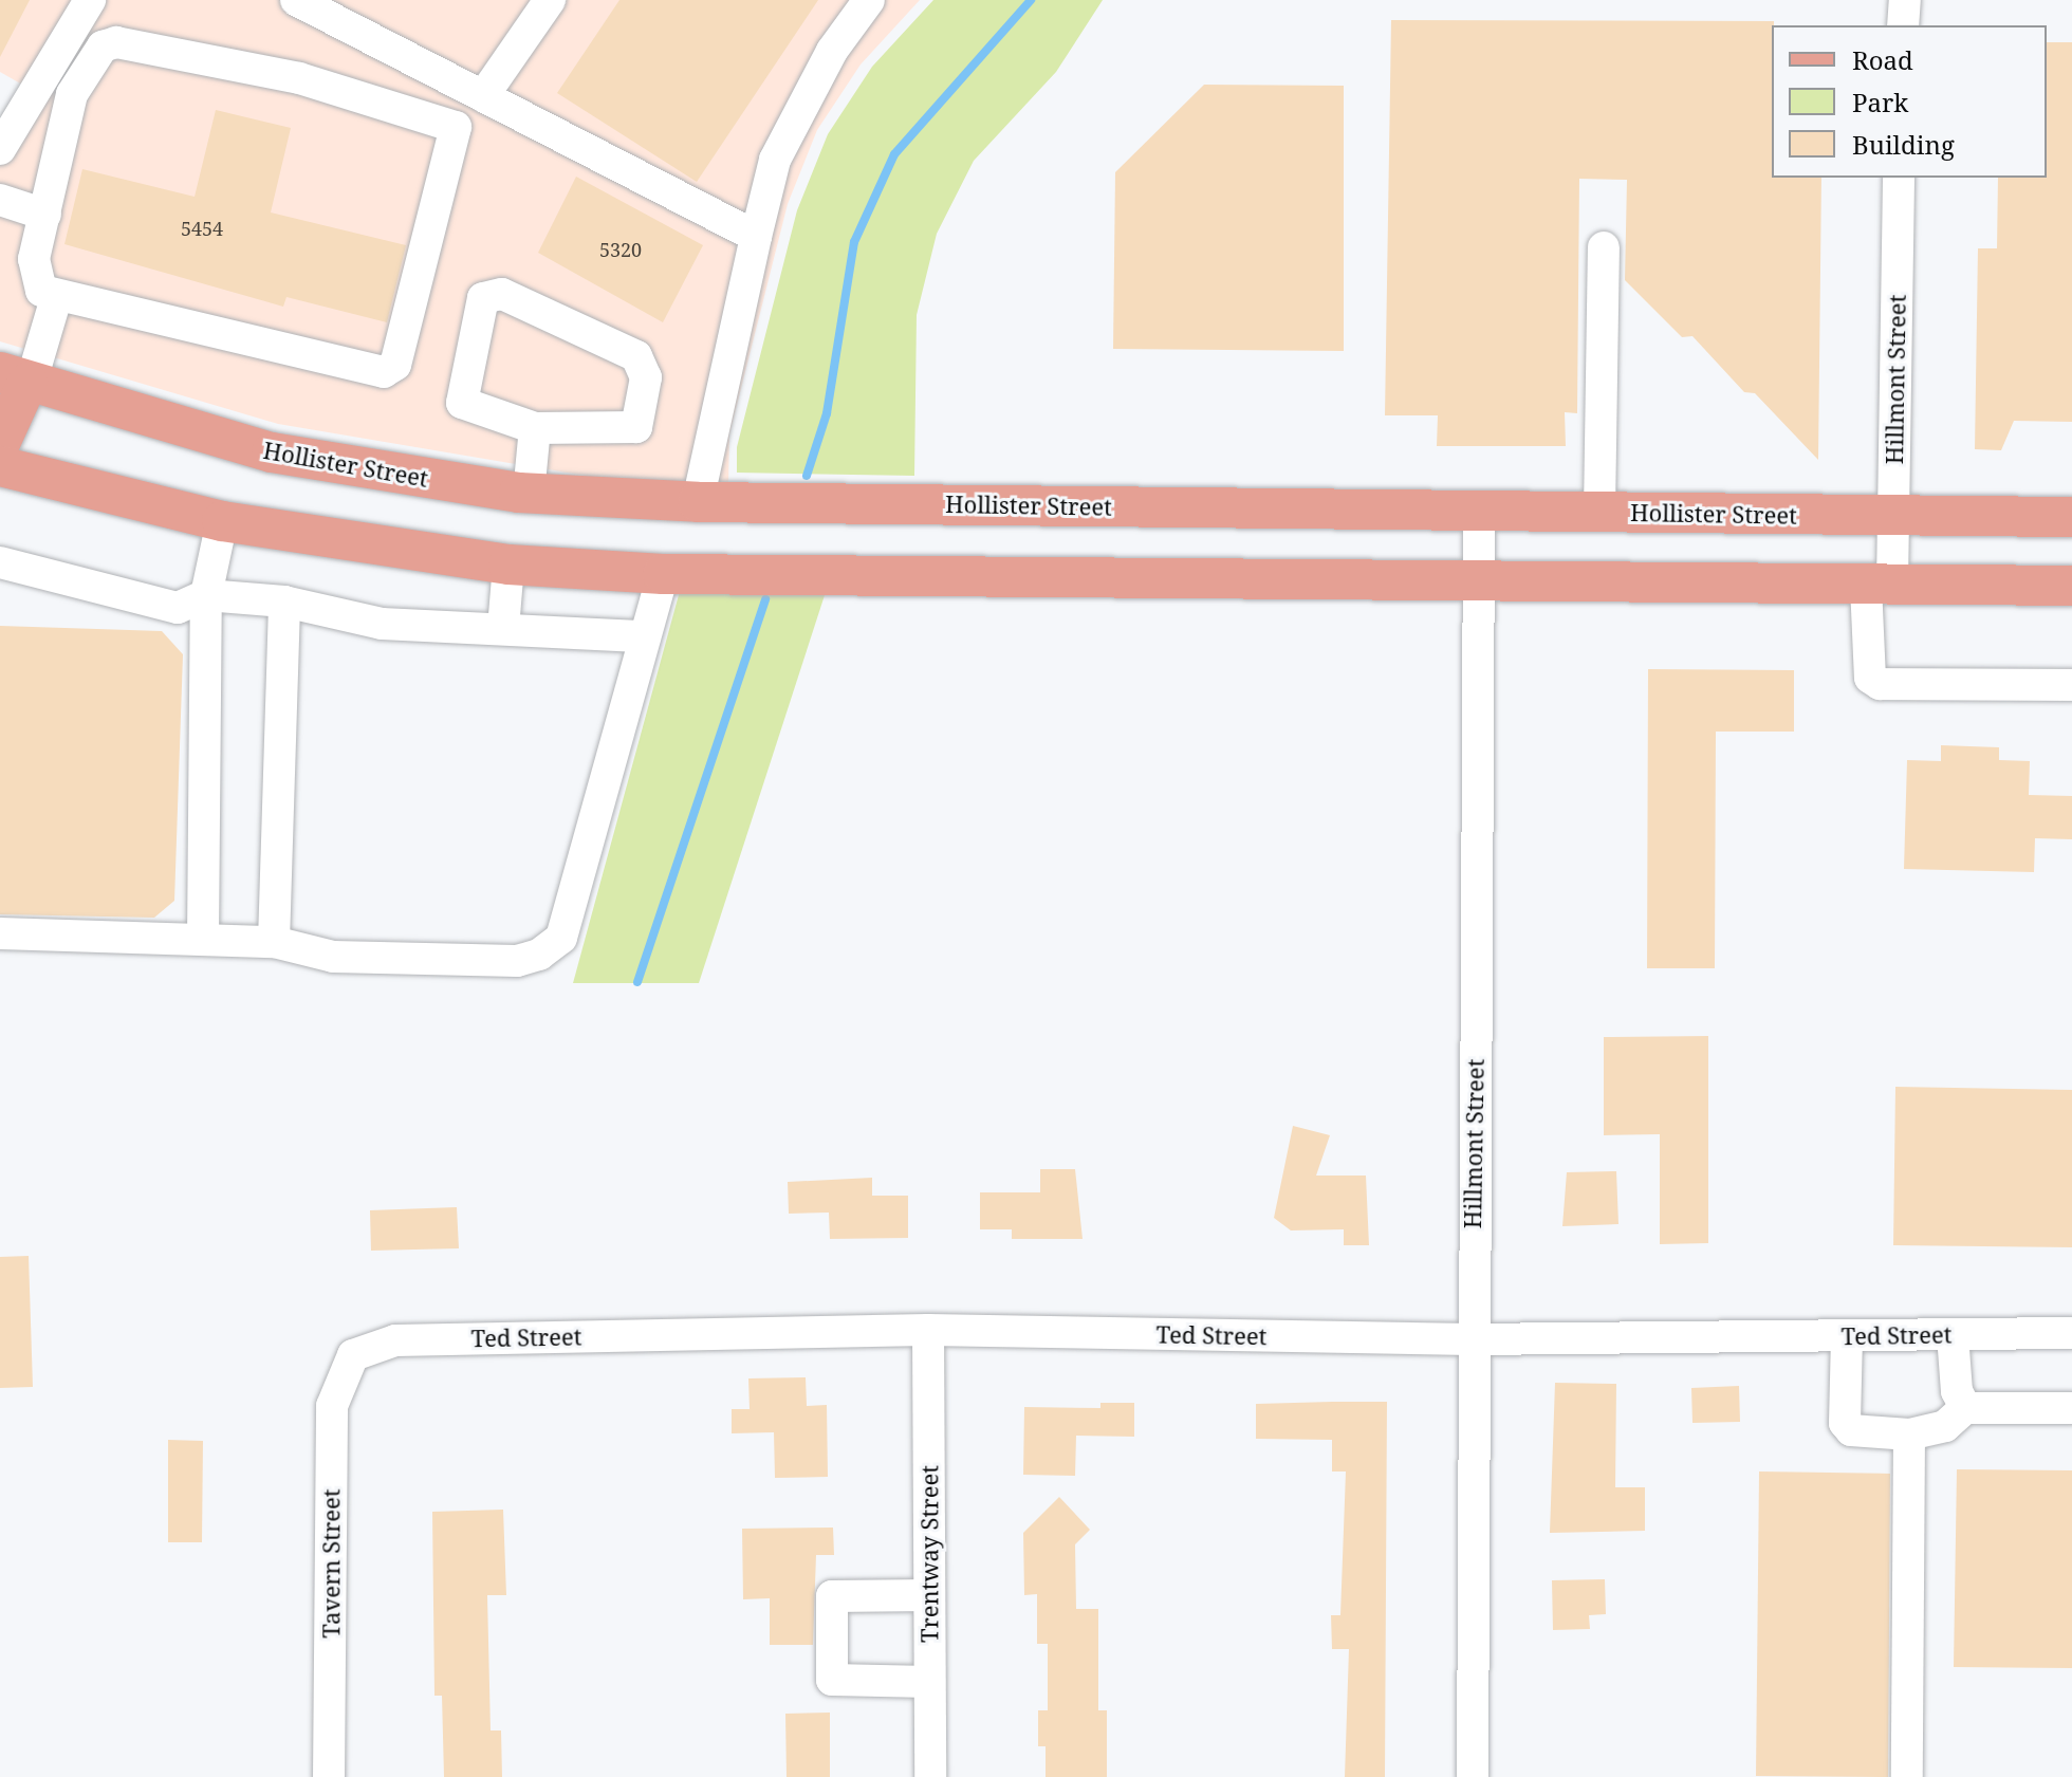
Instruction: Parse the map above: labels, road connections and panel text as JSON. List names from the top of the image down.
{
  "streets": {
    "main road": ["Hollister Street"],
    "street": [
      "Hillmont Street",
      "Ted Street",
      "Trentway Street",
      "Tavern Street"
    ]
  },
  "crossings": [
    ["Hillmont Street", "Hollister Street"],
    ["Hillmont Street", "Ted Street"],
    ["Ted Street", "Trentway Street"],
    ["Ted Street", "Tavern Street"]
  ],
  "house_numbers": ["5454", "5320"],
  "legend": ["Road", "Park", "Building"]
}
